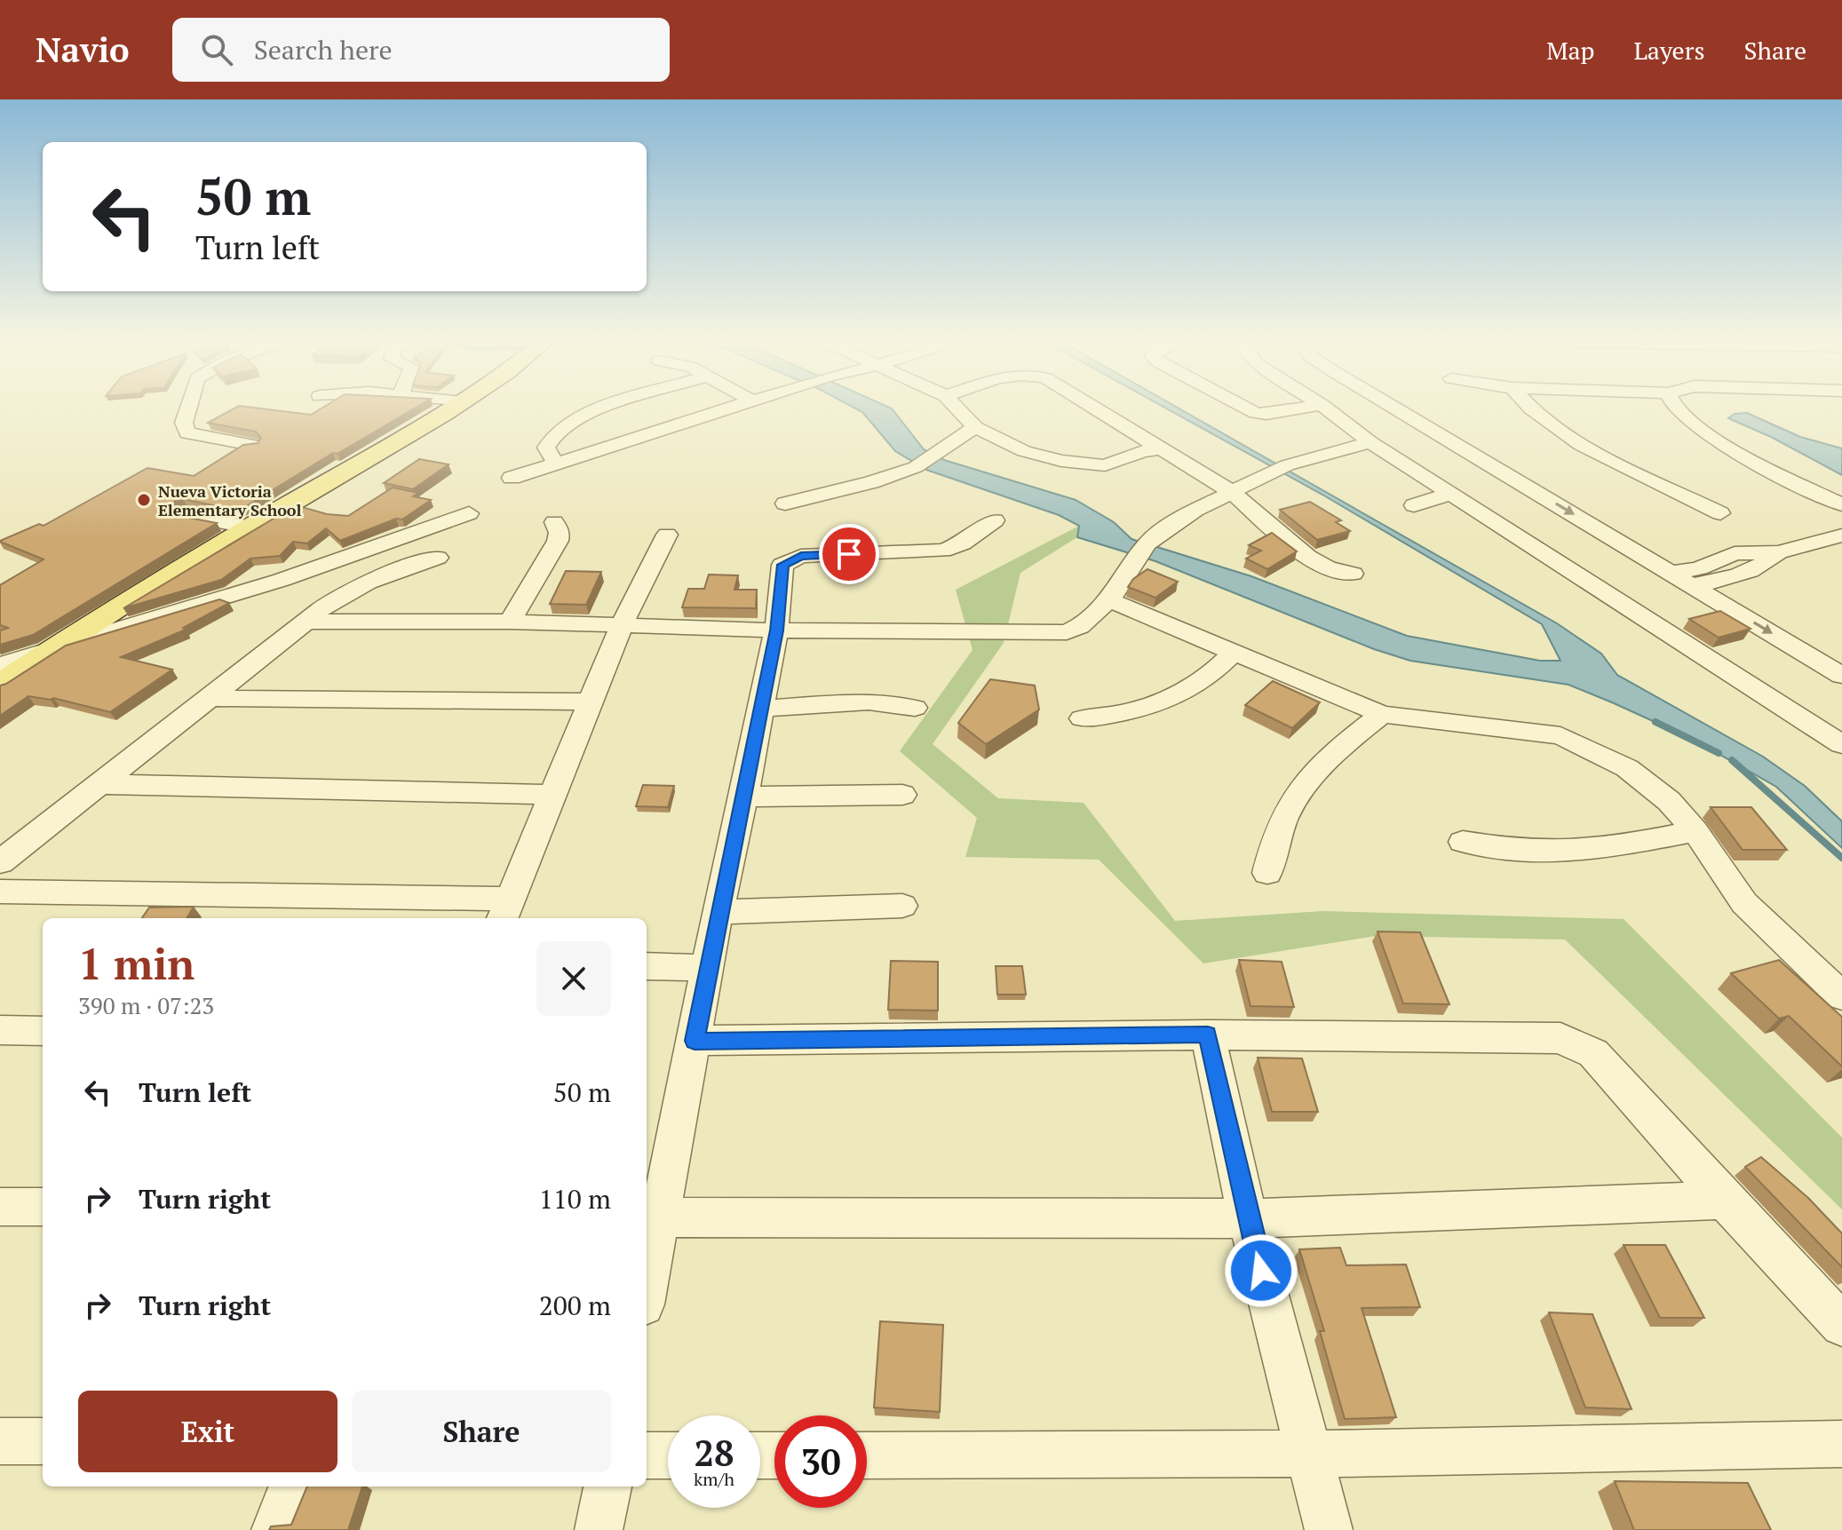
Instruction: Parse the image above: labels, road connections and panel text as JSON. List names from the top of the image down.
{
  "places": ["Nueva Victoria Elementary School"],
  "page": {
    "header": "Navio",
    "search": "Search here",
    "nav": ["Map", "Layers", "Share"],
    "turn": ["50 m", "Turn left"],
    "heading": ["1 min", "390 m · 07:23"],
    "list": [
      {
        "name": "Turn left",
        "value": "50 m"
      },
      {
        "name": "Turn right",
        "value": "110 m"
      },
      {
        "name": "Turn right",
        "value": "200 m"
      }
    ],
    "buttons": ["Exit", "Share"],
    "speed": "28 km/h",
    "limit": "30"
  }
}
